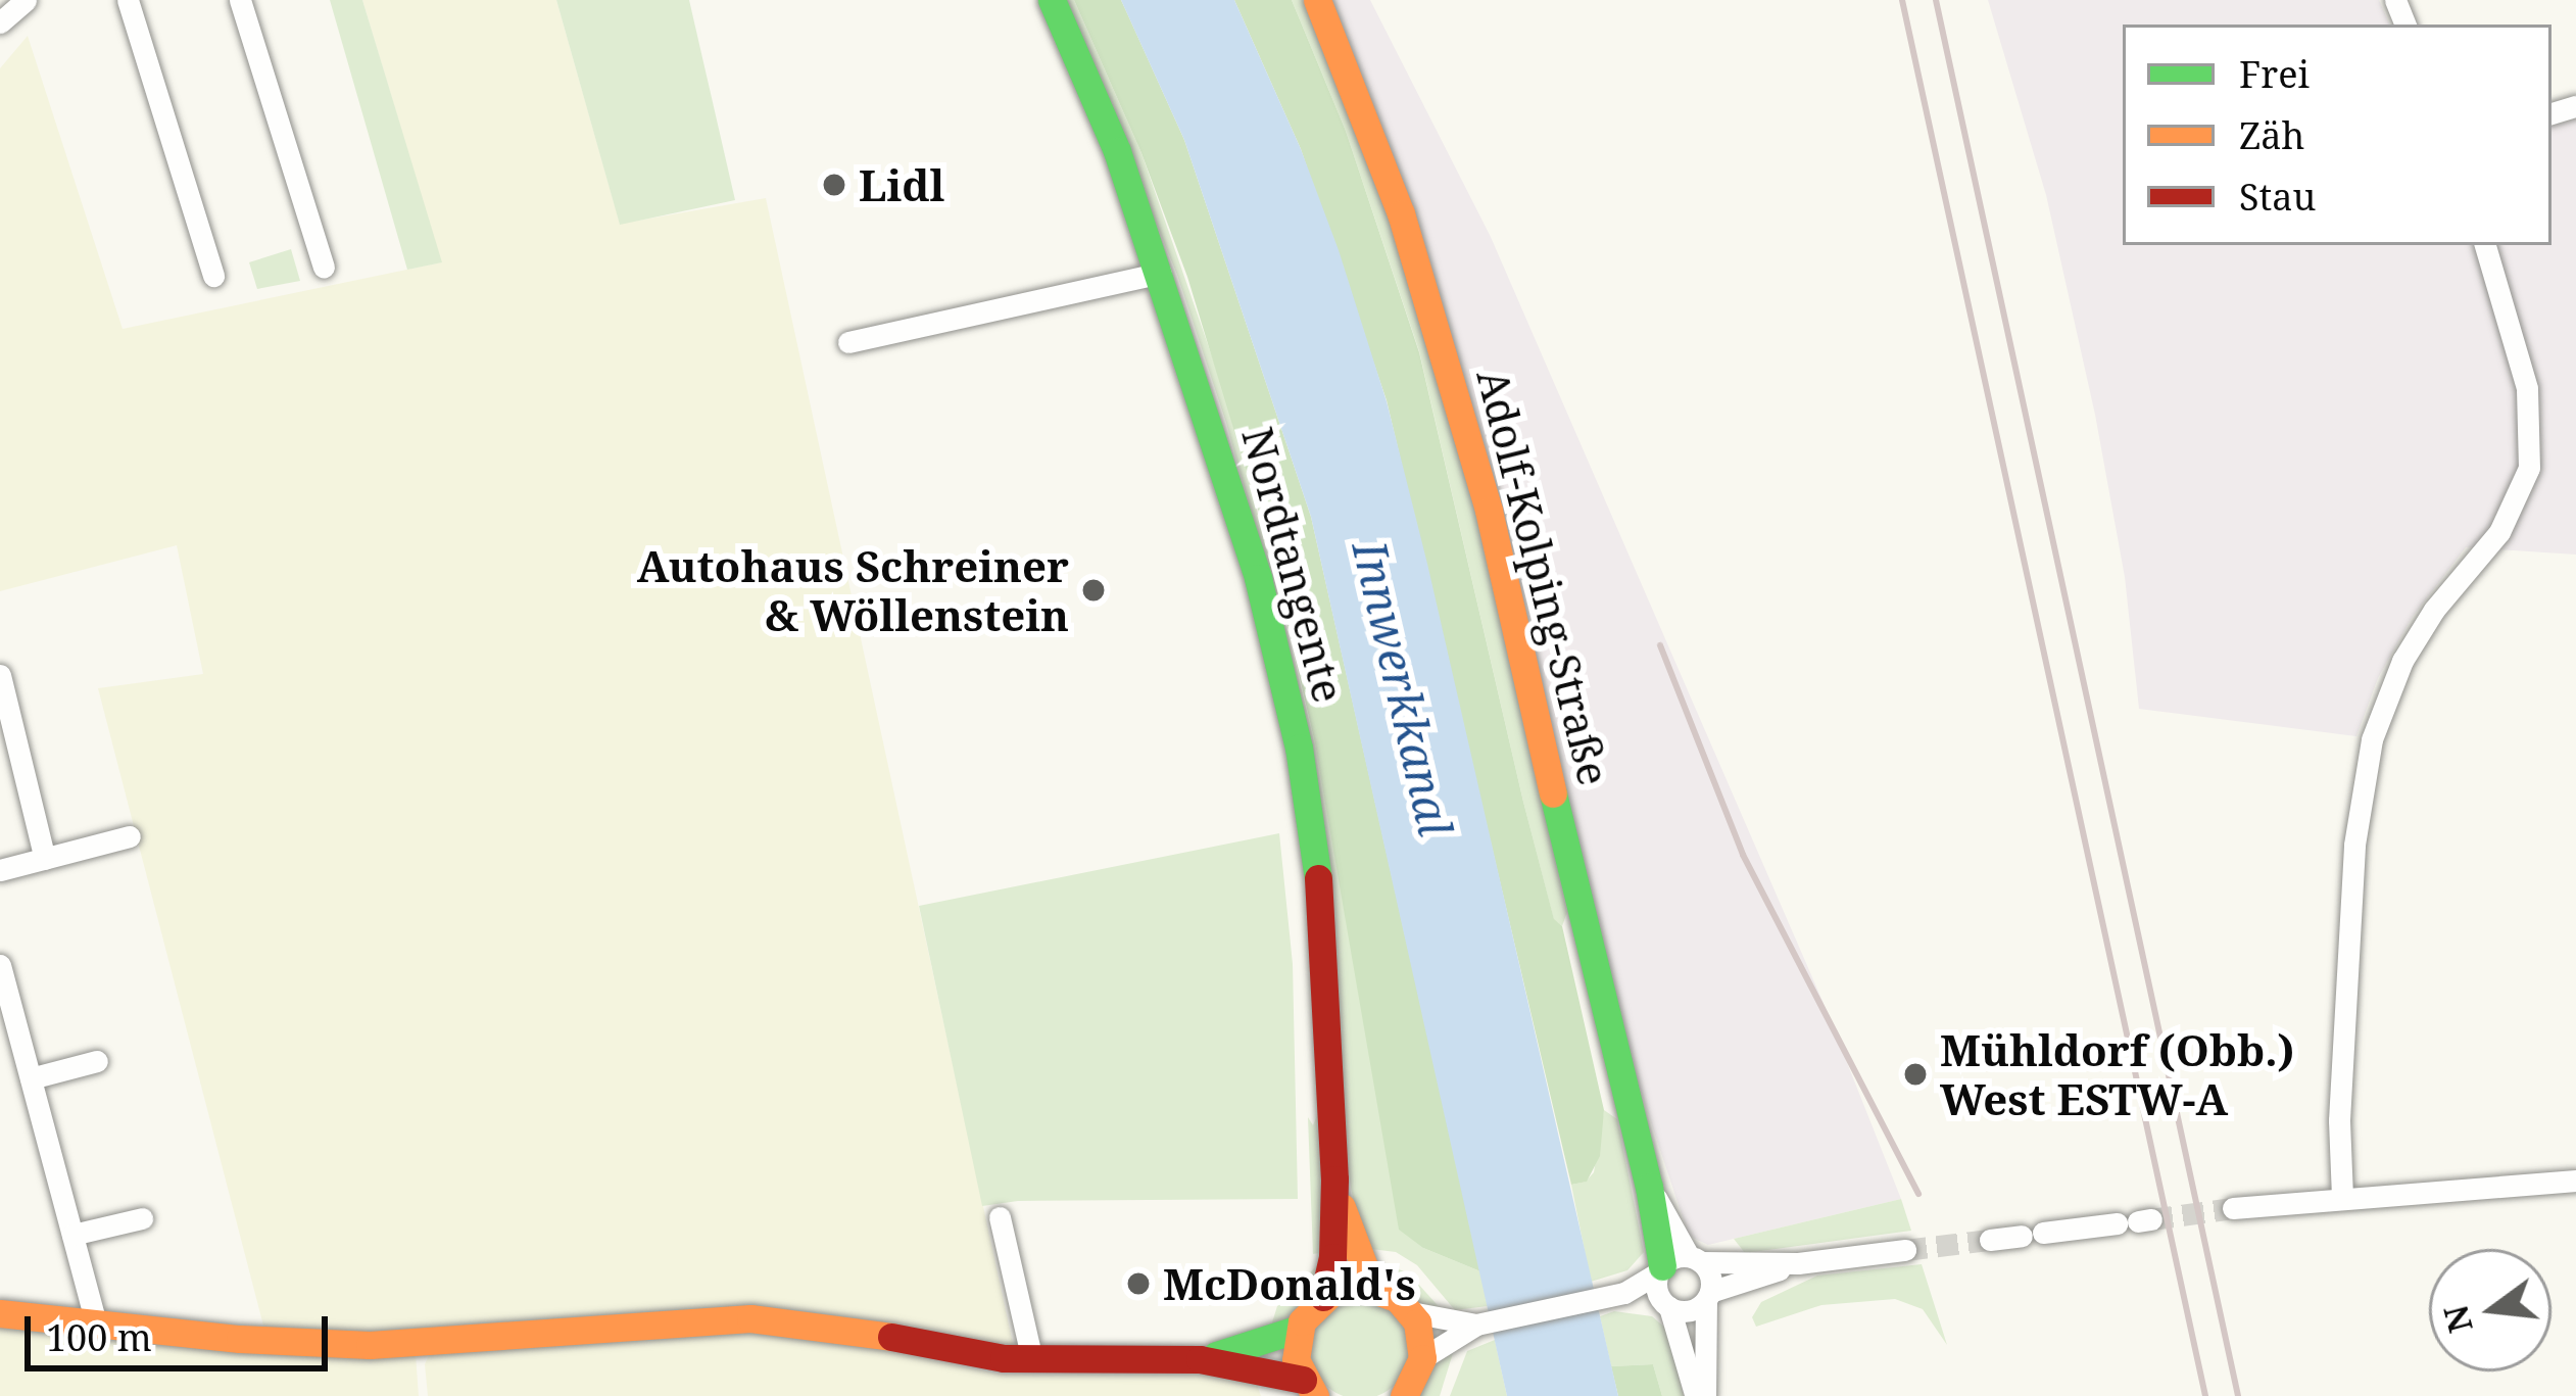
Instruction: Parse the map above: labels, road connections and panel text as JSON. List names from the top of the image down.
{
  "streets": {
    "street": ["Nordtangente", "Adolf-Kolping-Straße"]
  },
  "water": ["Innwerkkanal"],
  "places": [
    "Lidl",
    "Autohaus Schreiner & Wöllenstein",
    "Mühldorf (Obb.) West ESTW-A",
    "McDonald's"
  ],
  "legend": ["Frei", "Zäh", "Stau"],
  "scale_bar": "100 m",
  "north": "left"
}
